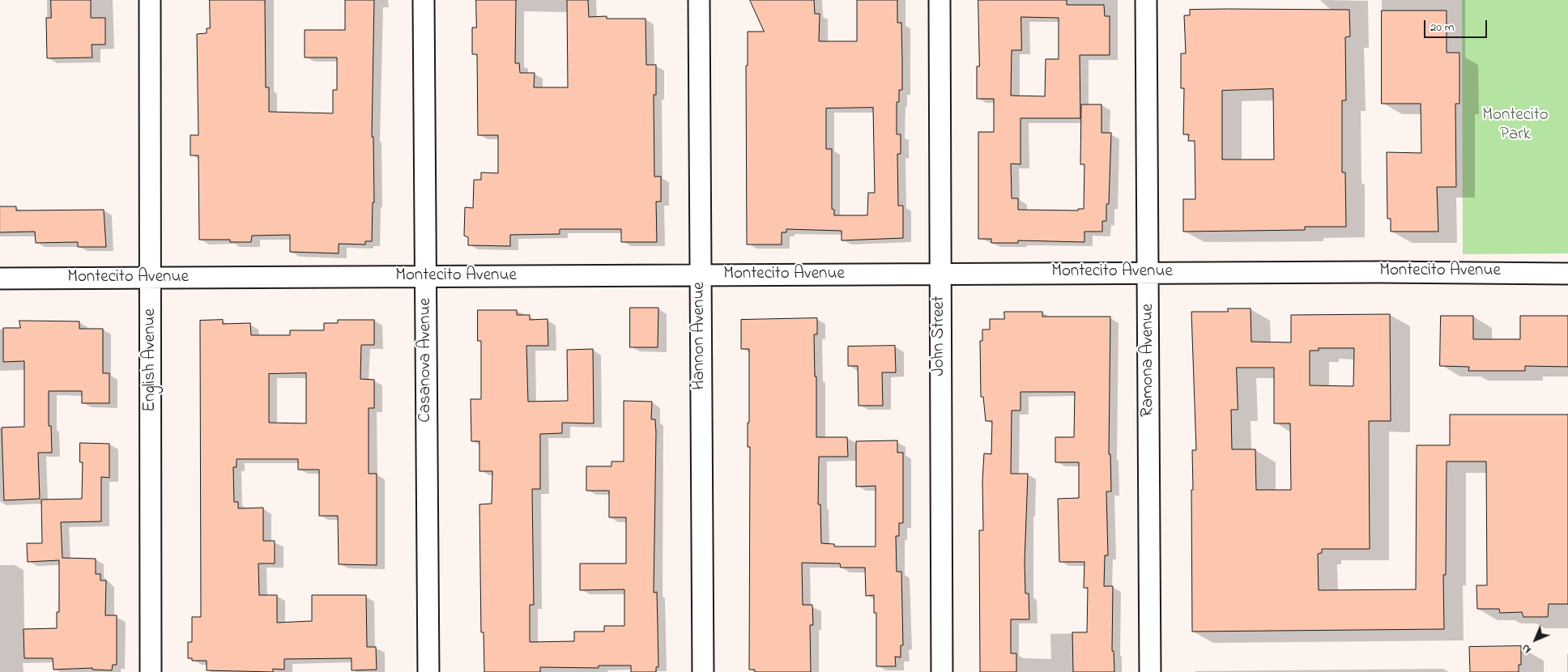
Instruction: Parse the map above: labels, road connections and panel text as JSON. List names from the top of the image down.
{
  "streets": {
    "street": [
      "Montecito Avenue",
      "Hannon Avenue",
      "John Street",
      "English Avenue",
      "Casanova Avenue",
      "Ramona Avenue"
    ]
  },
  "crossings": [
    ["Montecito Avenue", "Hannon Avenue"],
    ["Montecito Avenue", "John Street"],
    ["Montecito Avenue", "English Avenue"],
    ["Montecito Avenue", "Casanova Avenue"],
    ["Montecito Avenue", "Ramona Avenue"]
  ],
  "parks": ["Montecito Park"],
  "scale_bar": "20 m",
  "north": "bottom left"
}
